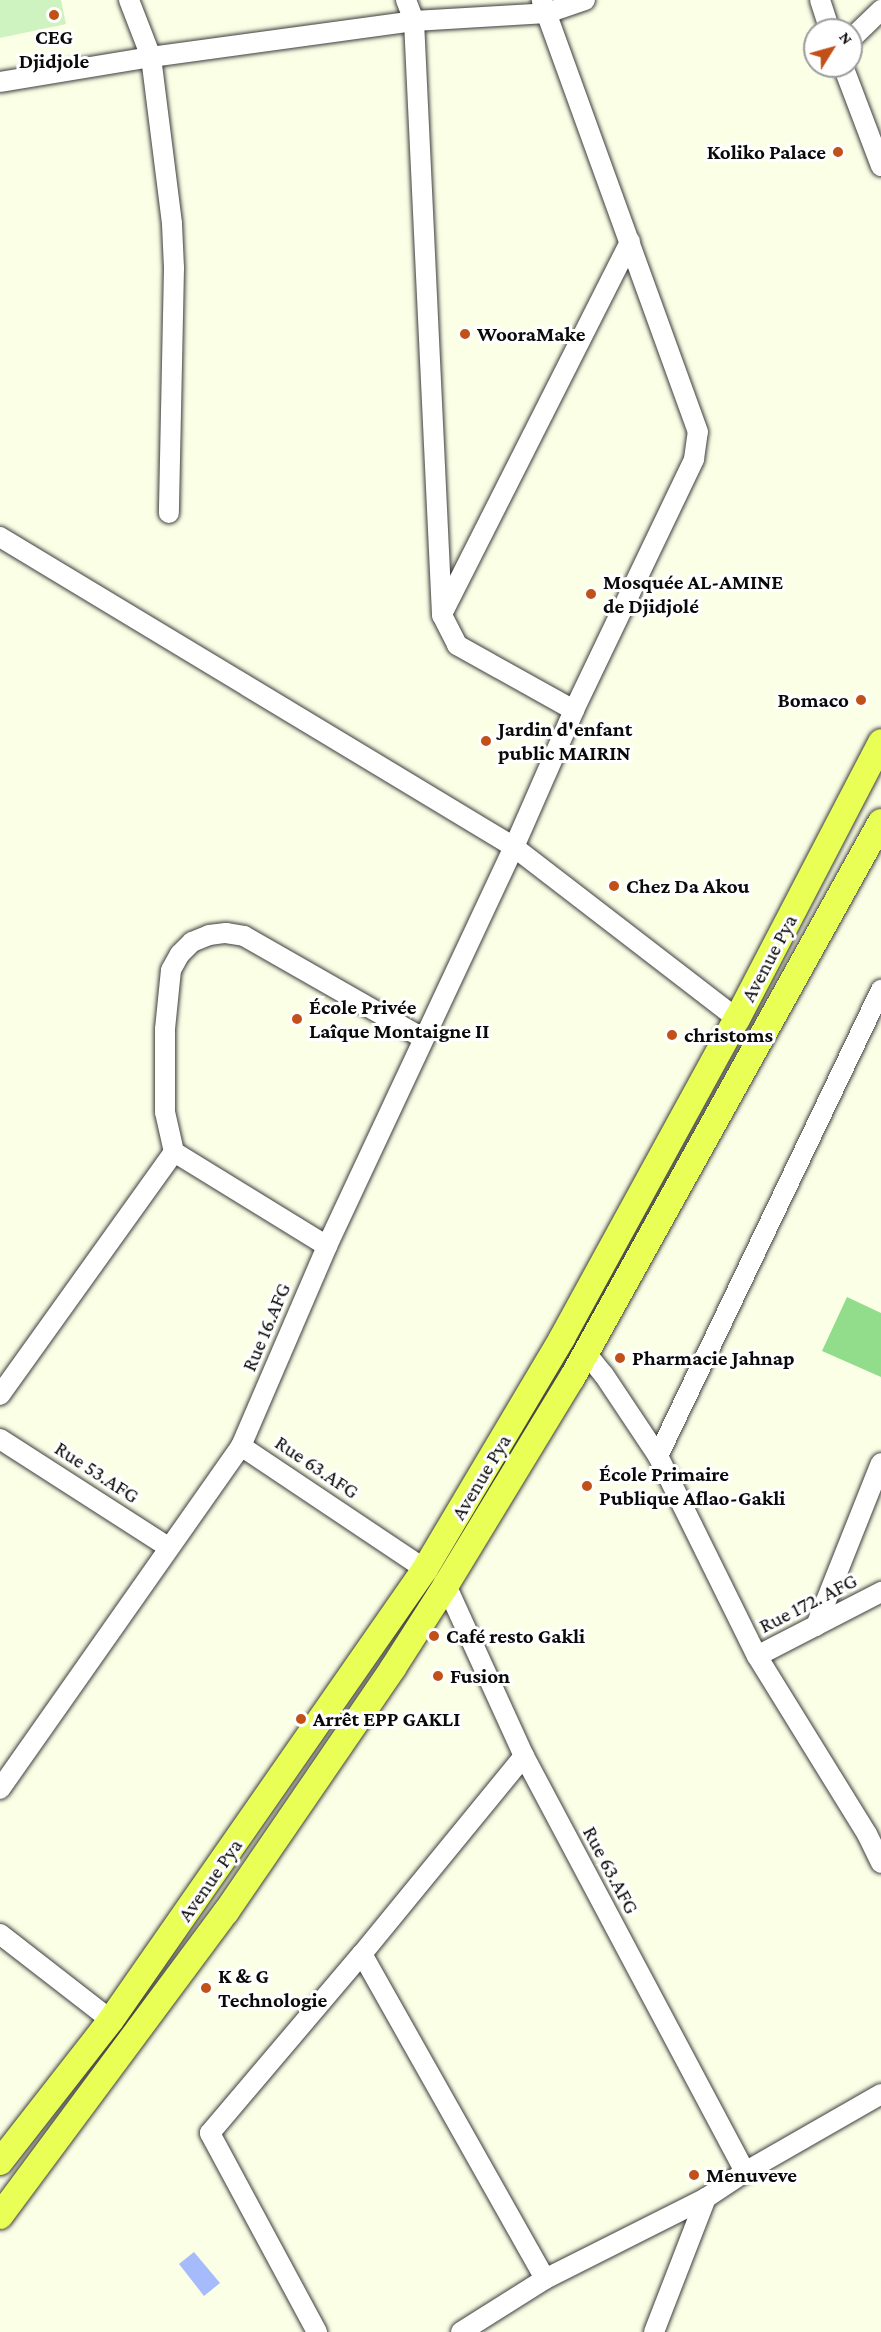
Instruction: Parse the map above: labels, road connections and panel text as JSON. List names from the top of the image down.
{
  "streets": {
    "main road": ["Avenue Pya"],
    "street": [
      "Rue 16.AFG",
      "Rue 63.AFG",
      "Rue 53.AFG",
      "Rue 172. AFG"
    ]
  },
  "crossings": [
    ["Avenue Pya", "Rue 63.AFG"],
    ["Rue 16.AFG", "Rue 63.AFG"],
    ["Rue 16.AFG", "Rue 53.AFG"]
  ],
  "places": [
    "CEG Djidjole",
    "Koliko Palace",
    "WooraMake",
    "Mosquée AL-AMINE de Djidjolé",
    "Bomaco",
    "Jardin d'enfant public MAIRIN",
    "Chez Da Akou",
    "École Privée Laîque Montaigne II",
    "christoms",
    "Pharmacie Jahnap",
    "École Primaire Publique Aflao-Gakli",
    "Café resto Gakli",
    "Fusion",
    "Arrêt EPP GAKLI",
    "K & G Technologie",
    "Menuveve"
  ],
  "north": "top right"
}
